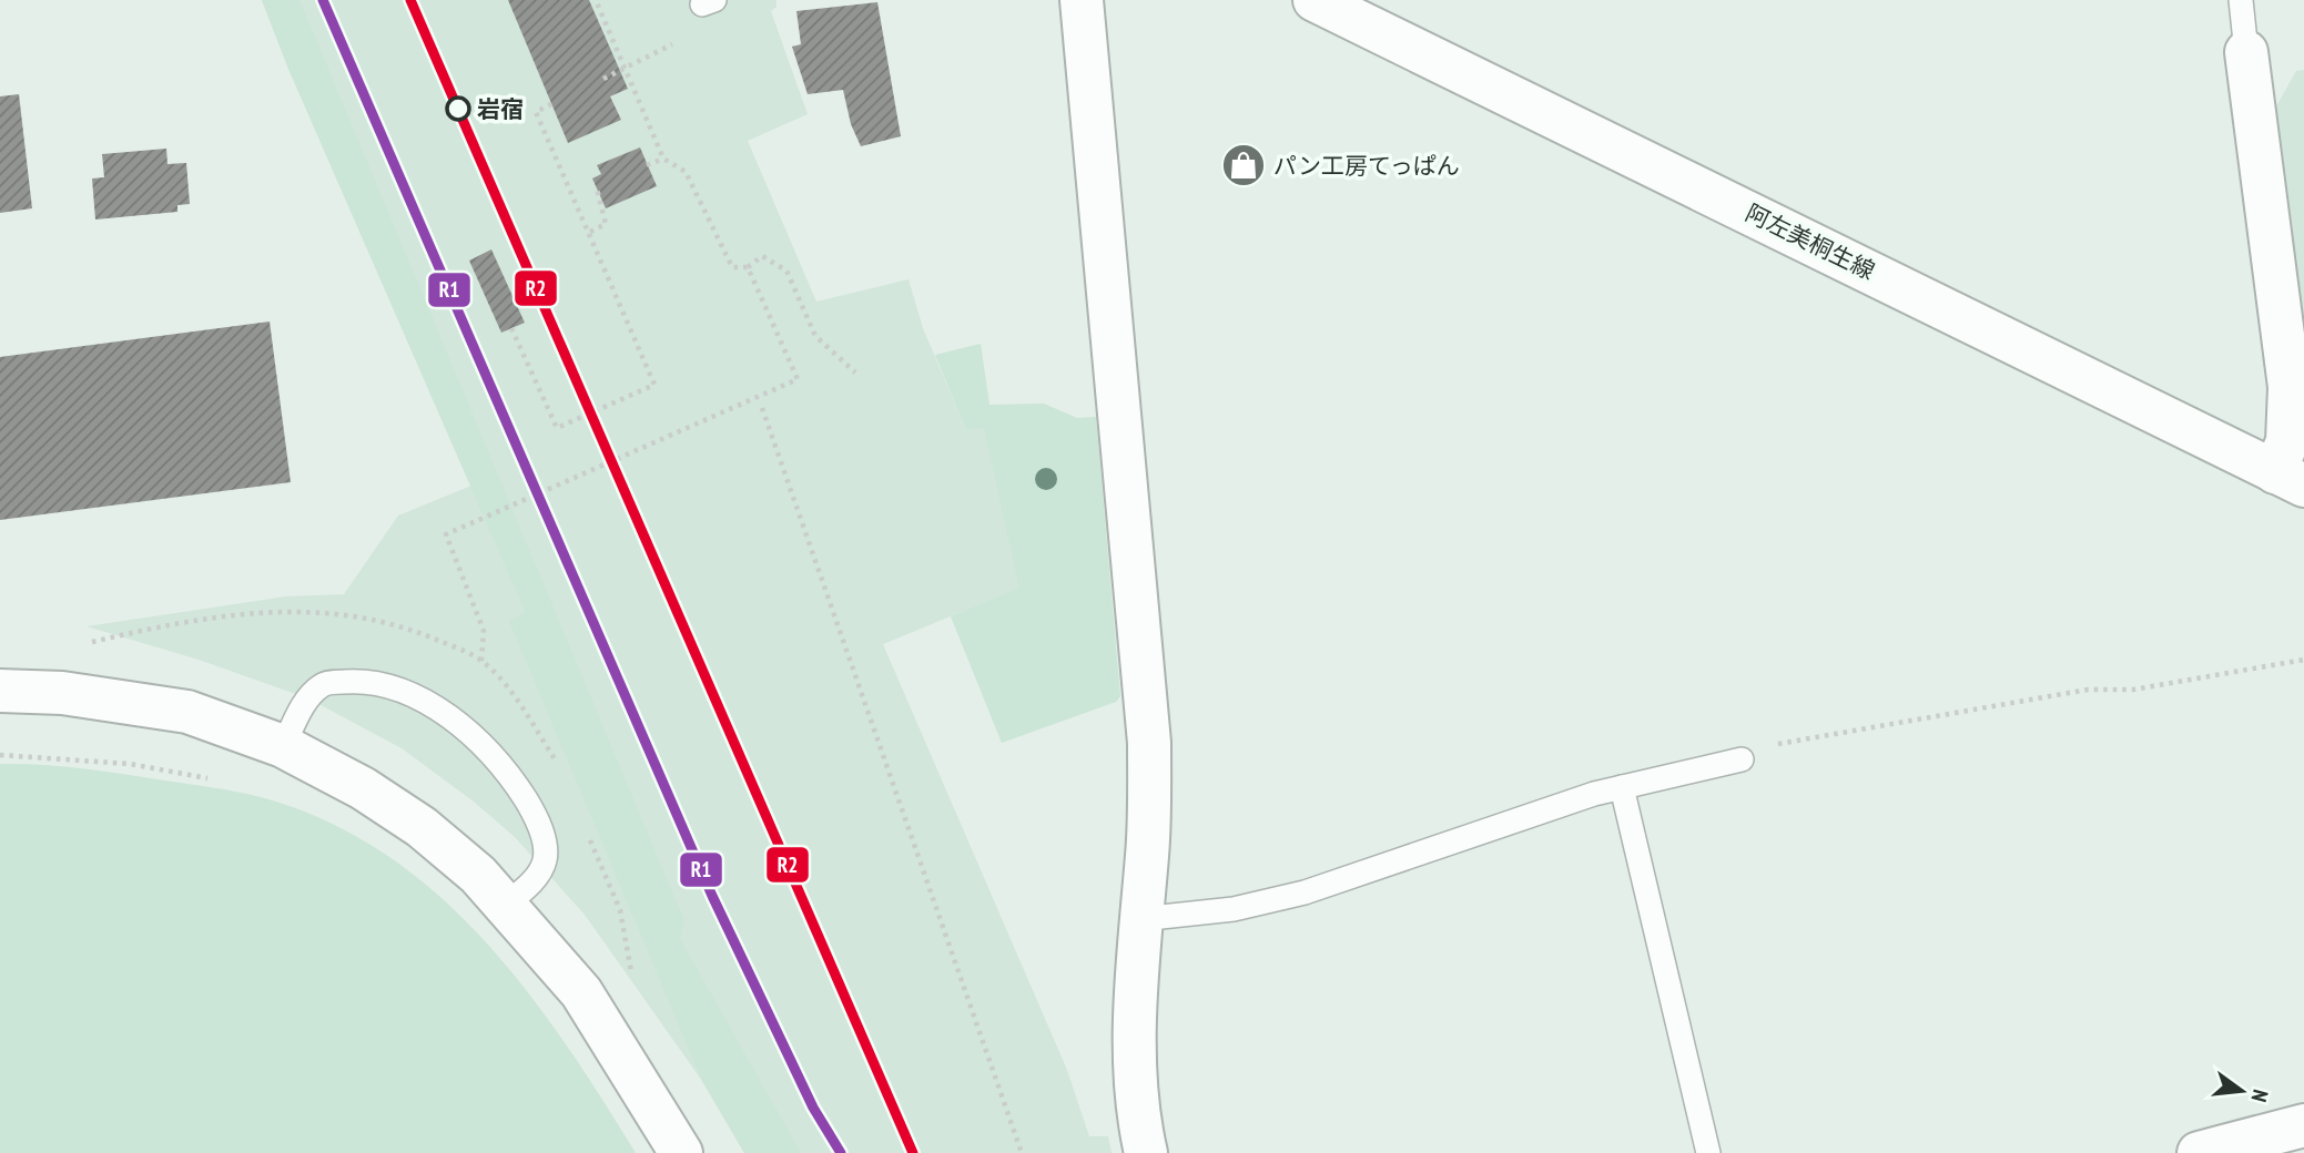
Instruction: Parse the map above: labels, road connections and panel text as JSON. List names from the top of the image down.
{
  "streets": {
    "street": ["阿左美桐生線"]
  },
  "places": {
    "other": ["岩宿"],
    "shop": ["パン工房てっぱん"]
  },
  "lines": ["transit line R1", "transit line R2"],
  "north": "right"
}
